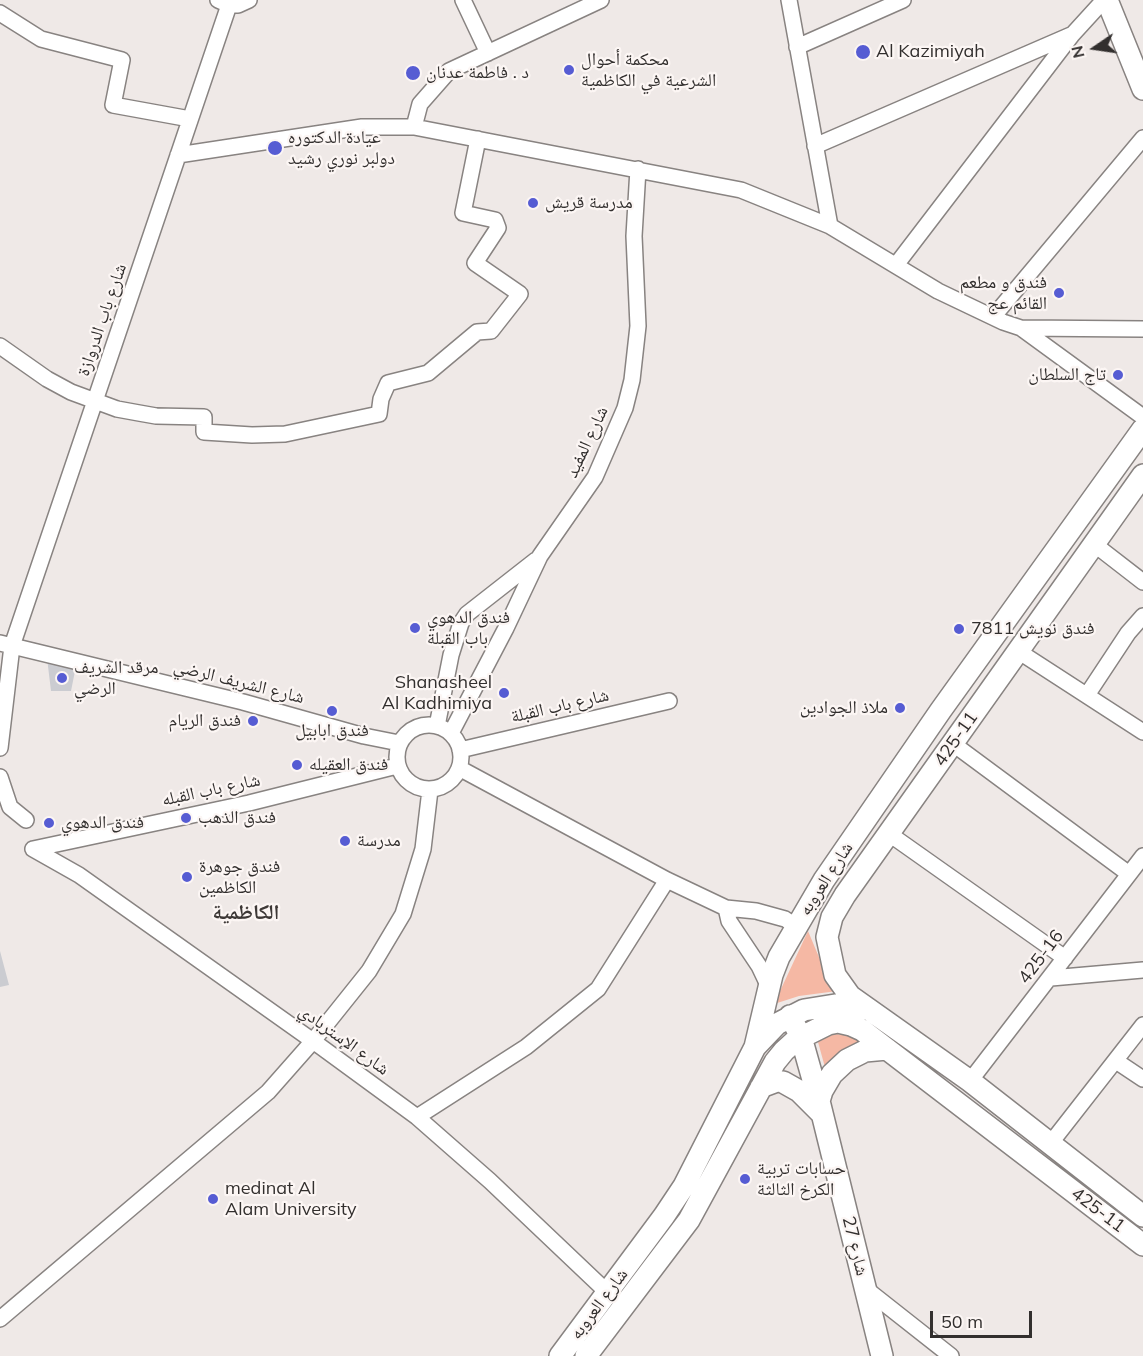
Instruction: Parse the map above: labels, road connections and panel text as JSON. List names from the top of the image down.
{
  "streets": {
    "street": [
      "شارع باب الدروازة",
      "شارع المفيد",
      "شارع الشريف الرضي",
      "شارع باب القبلة",
      "425-11",
      "شارع باب القبله",
      "شارع العروبه",
      "425-16",
      "شارع الإستربادي",
      "شارع 27"
    ]
  },
  "crossings": [
    ["شارع باب الدروازة", "شارع الشريف الرضي"],
    ["شارع المفيد", "شارع الشريف الرضي"],
    ["شارع المفيد", "شارع باب القبلة"],
    ["شارع المفيد", "شارع باب القبله"],
    ["شارع الشريف الرضي", "شارع باب القبلة"],
    ["شارع الشريف الرضي", "شارع باب القبله"],
    ["شارع باب القبلة", "شارع باب القبله"],
    ["425-11", "شارع العروبه"],
    ["425-11", "425-16"],
    ["425-11", "شارع 27"],
    ["شارع باب القبله", "شارع الإستربادي"],
    ["شارع العروبه", "شارع الإستربادي"],
    ["شارع العروبه", "شارع 27"]
  ],
  "districts": ["الكاظمية"],
  "places": [
    "Al Kazimiyah",
    "محكمة أحوال الشرعية في الكاظمية",
    "د . فاطمة عدنان",
    "عيادة الدكتوره دولبر نوري رشيد",
    "مدرسة قريش",
    "فندق و مطعم القائم عج",
    "تاج السلطان",
    "فندق الدهوي باب القبلة",
    "فندق نويش 7811",
    "مرقد الشريف الرضي",
    "Shanasheel Al Kadhimiya",
    "ملاذ الجوادين",
    "فندق ابابيل",
    "فندق الريام",
    "فندق العقيله",
    "فندق الذهب",
    "فندق الدهوي",
    "مدرسة",
    "فندق جوهرة الكاظمين",
    "حسابات تربية الكرخ الثالثة",
    "medinat Al Alam University"
  ],
  "scale_bar": "50 m",
  "north": "left"
}
